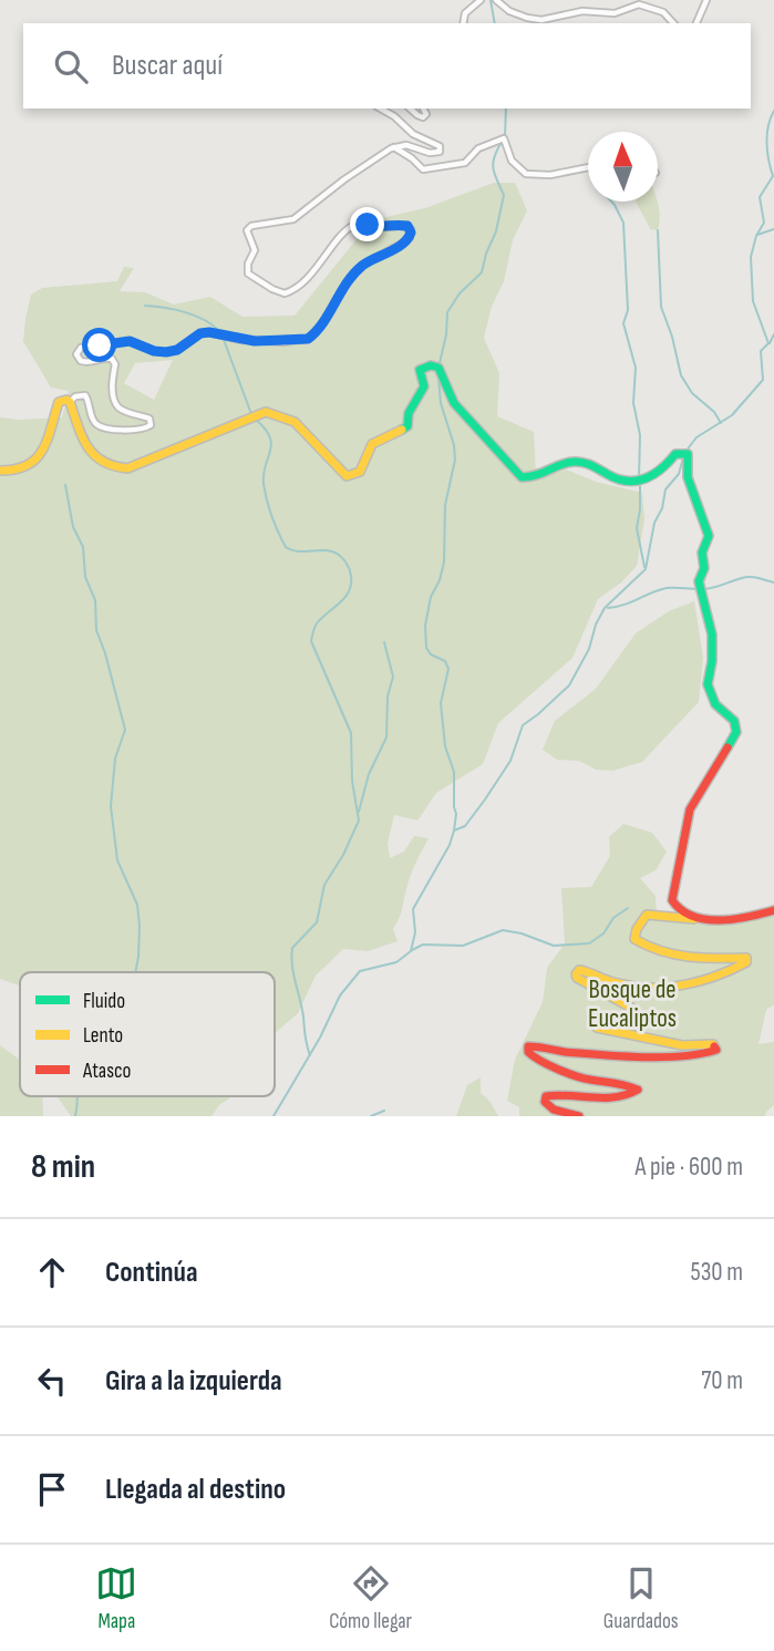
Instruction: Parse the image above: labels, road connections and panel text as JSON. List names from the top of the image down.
{
  "parks": ["Bosque de Eucaliptos"],
  "legend": ["Fluido", "Lento", "Atasco"],
  "north": "top",
  "page": {
    "search": "Buscar aquí",
    "heading": ["8 min", "A pie · 600 m"],
    "list": [
      ["Continúa", "530 m"],
      ["Gira a la izquierda", "70 m"],
      "Llegada al destino"
    ],
    "nav": ["Mapa", "Cómo llegar", "Guardados"]
  }
}
